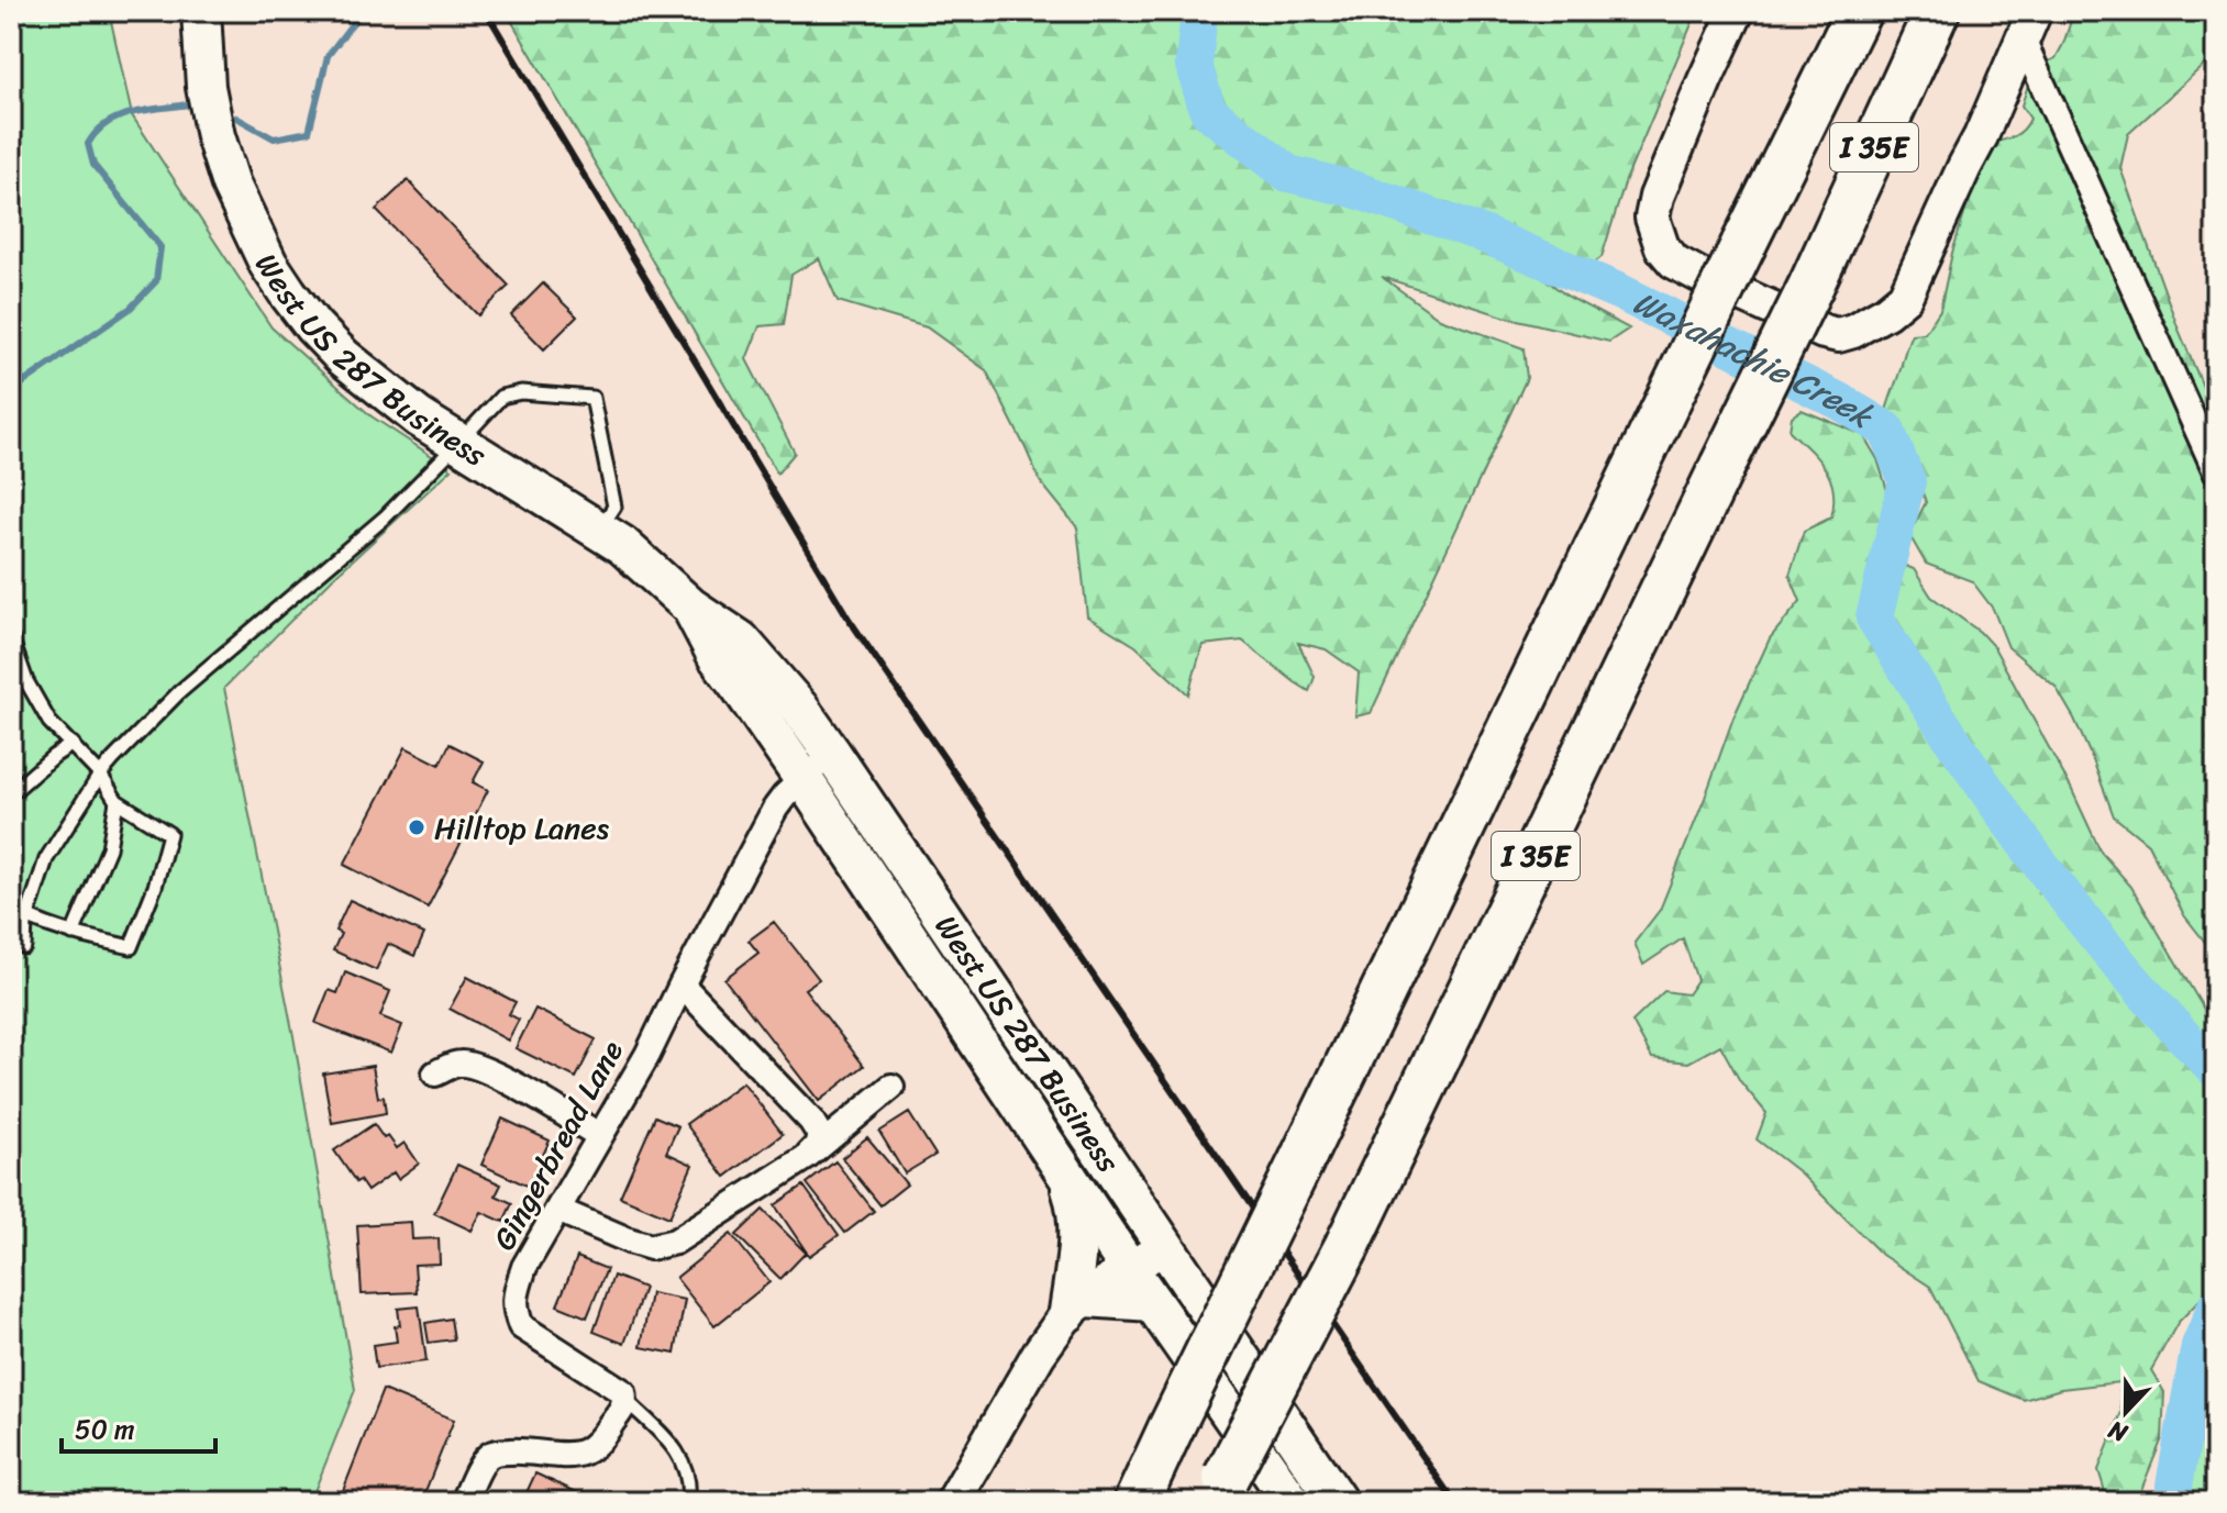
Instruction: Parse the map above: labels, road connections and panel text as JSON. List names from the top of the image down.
{
  "streets": {
    "highway": ["I 35E"],
    "main road": ["West US 287 Business"],
    "street": ["Gingerbread Lane"]
  },
  "crossings": [
    ["West US 287 Business", "Gingerbread Lane"]
  ],
  "water": ["Waxahachie Creek"],
  "places": ["Hilltop Lanes"],
  "scale_bar": "50 m",
  "north": "bottom"
}
